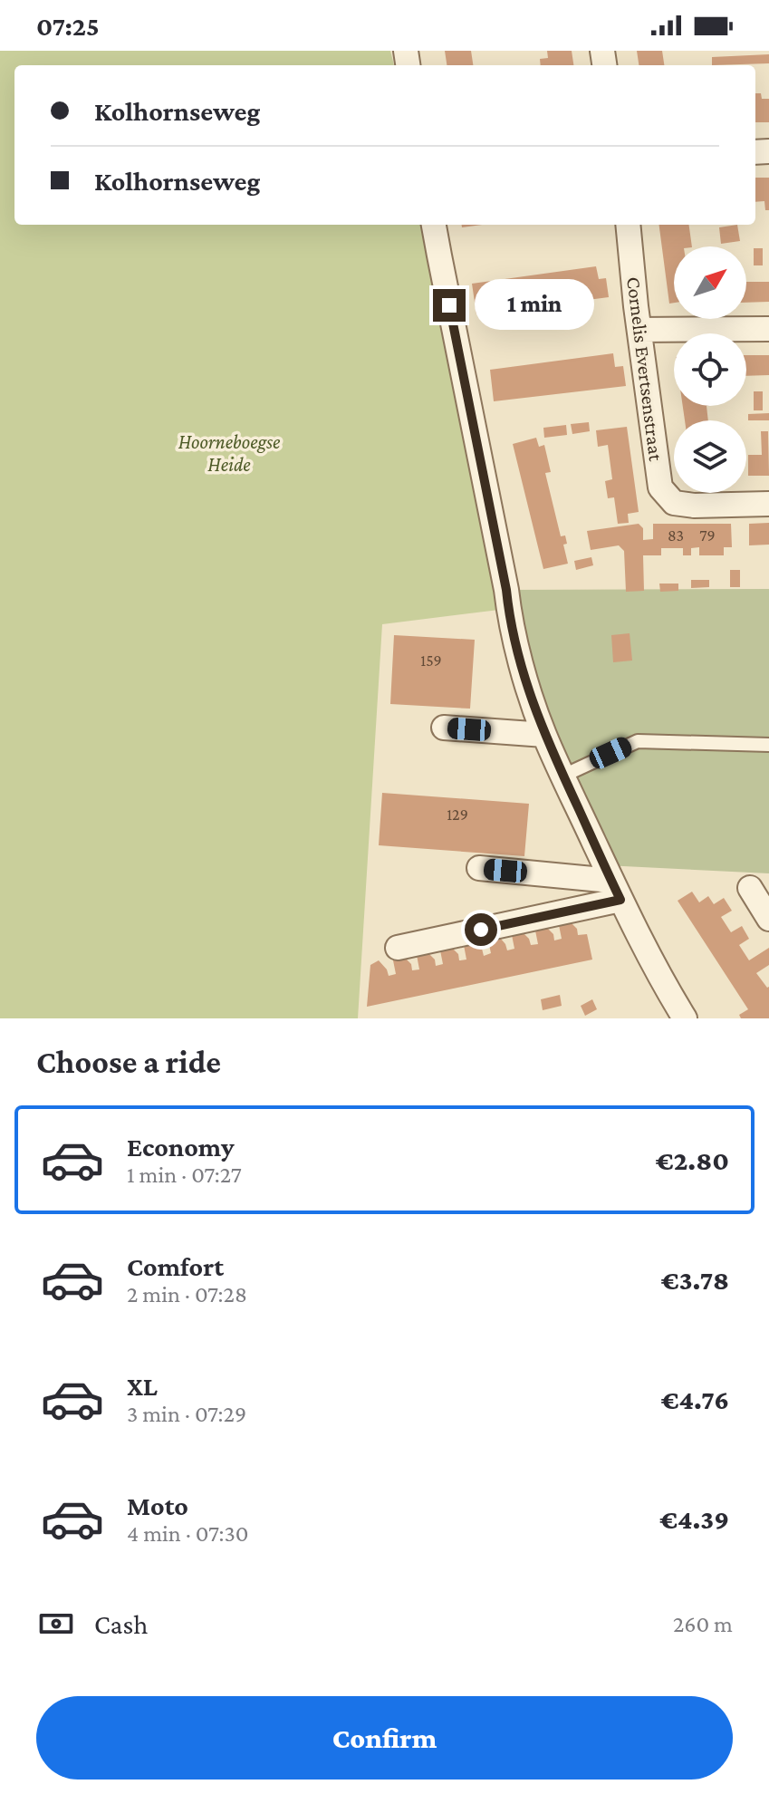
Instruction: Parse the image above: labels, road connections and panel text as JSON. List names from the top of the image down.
{
  "streets": {
    "street": ["Cornelis Evertsenstraat"]
  },
  "parks": ["Hoorneboegse Heide"],
  "house_numbers": [
    "83",
    "79",
    "159",
    "129"
  ],
  "north": "top right",
  "page": {
    "status": "07:25",
    "banner": ["Kolhornseweg", "Kolhornseweg"],
    "bubble": "1 min",
    "heading": "Choose a ride",
    "list": [
      {
        "name": "Economy",
        "note": "1 min · 07:27",
        "value": "€2.80"
      },
      {
        "name": "Comfort",
        "note": "2 min · 07:28",
        "value": "€3.78"
      },
      {
        "name": "XL",
        "note": "3 min · 07:29",
        "value": "€4.76"
      },
      {
        "name": "Moto",
        "note": "4 min · 07:30",
        "value": "€4.39"
      }
    ],
    "pay": ["Cash", "260 m"],
    "buttons": "Confirm"
  }
}
